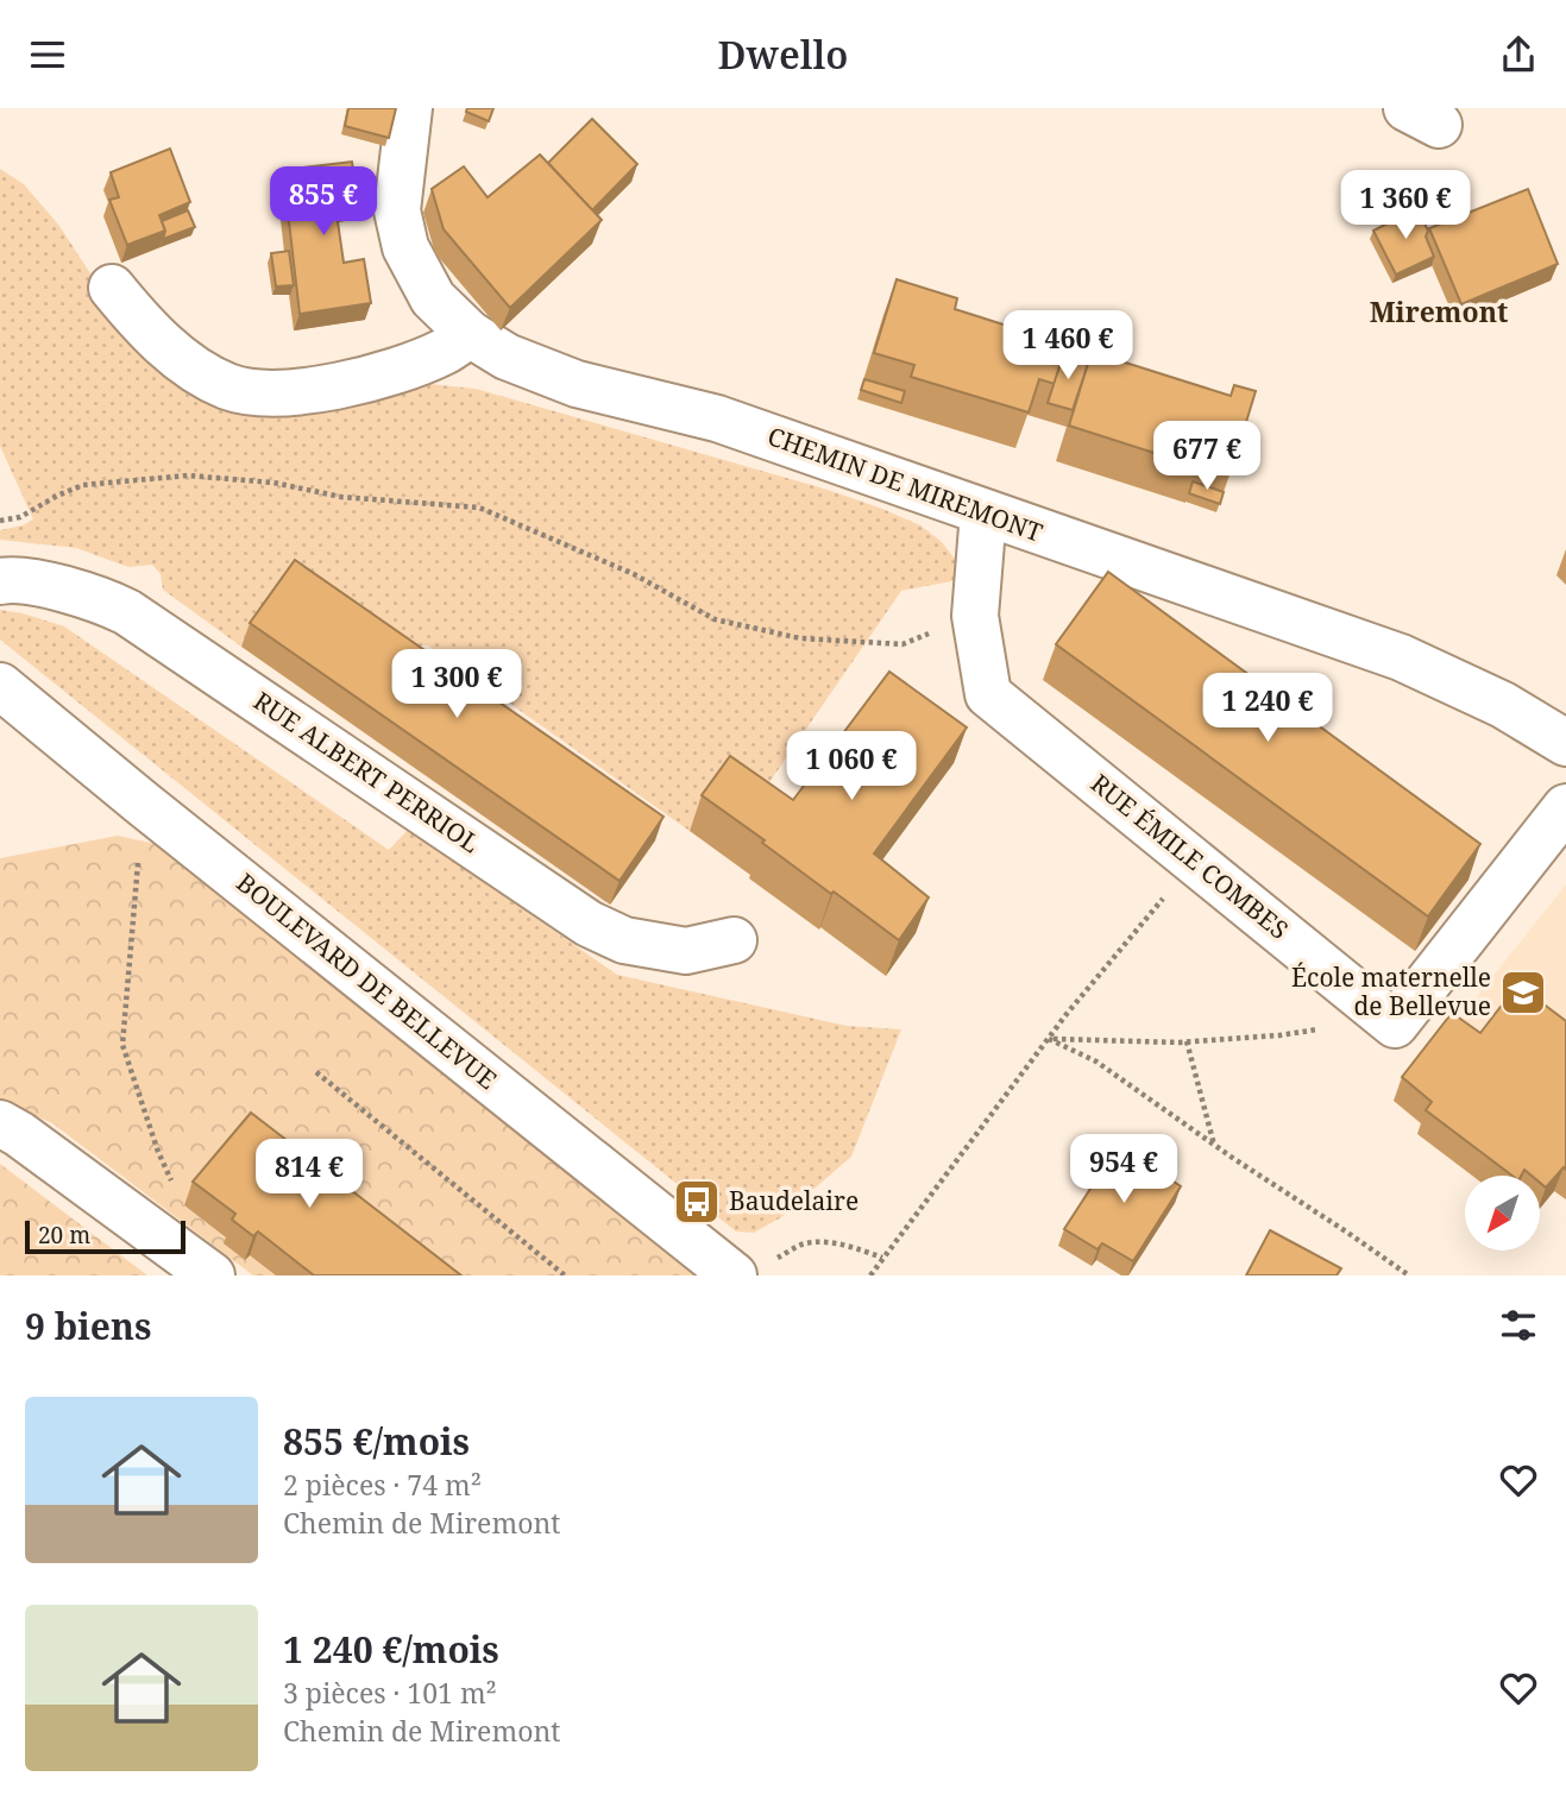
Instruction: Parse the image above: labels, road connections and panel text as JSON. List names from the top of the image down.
{
  "streets": {
    "street": [
      "CHEMIN DE MIREMONT",
      "RUE ALBERT PERRIOL",
      "RUE ÉMILE COMBES",
      "BOULEVARD DE BELLEVUE"
    ]
  },
  "crossings": [
    ["CHEMIN DE MIREMONT", "RUE ÉMILE COMBES"]
  ],
  "districts": ["Miremont"],
  "places": {
    "school or university": ["École maternelle de Bellevue"],
    "bus stop": ["Baudelaire"]
  },
  "scale_bar": "20 m",
  "north": "bottom left",
  "page": {
    "header": "Dwello",
    "price": [
      "855 €",
      "1 360 €",
      "1 460 €",
      "677 €",
      "1 300 €",
      "1 240 €",
      "1 060 €",
      "954 €",
      "814 €"
    ],
    "scale": "20 m",
    "heading": "9 biens",
    "list": [
      {
        "name": "855 €/mois",
        "note": "2 pièces · 74 m² · Chemin de Miremont"
      },
      {
        "name": "1 240 €/mois",
        "note": "3 pièces · 101 m² · Chemin de Miremont"
      }
    ]
  }
}
